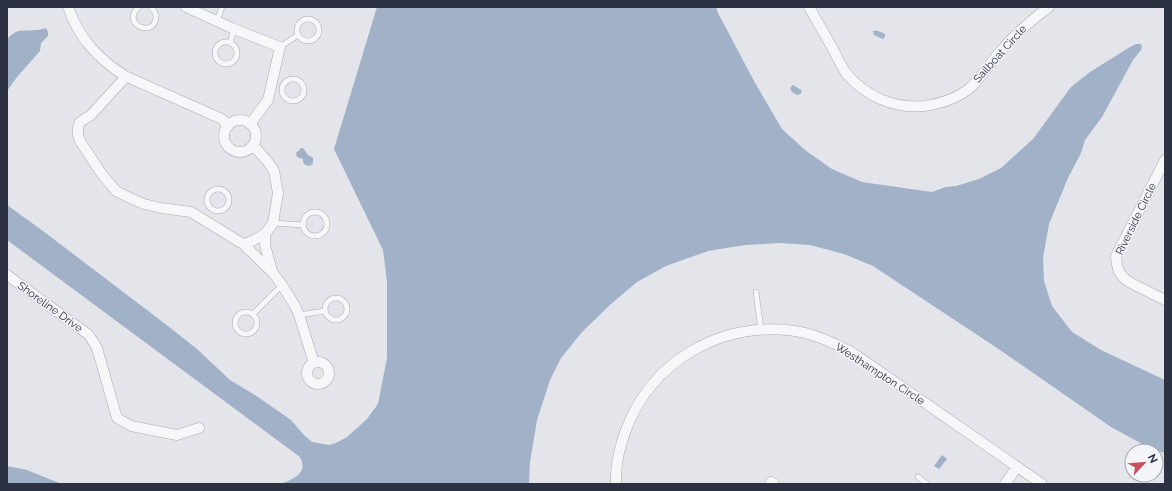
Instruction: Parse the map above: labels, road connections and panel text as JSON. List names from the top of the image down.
{
  "streets": {
    "street": [
      "Sailboat Circle",
      "Riverside Circle",
      "Shoreline Drive",
      "Westhampton Circle"
    ]
  },
  "north": "top right"
}
